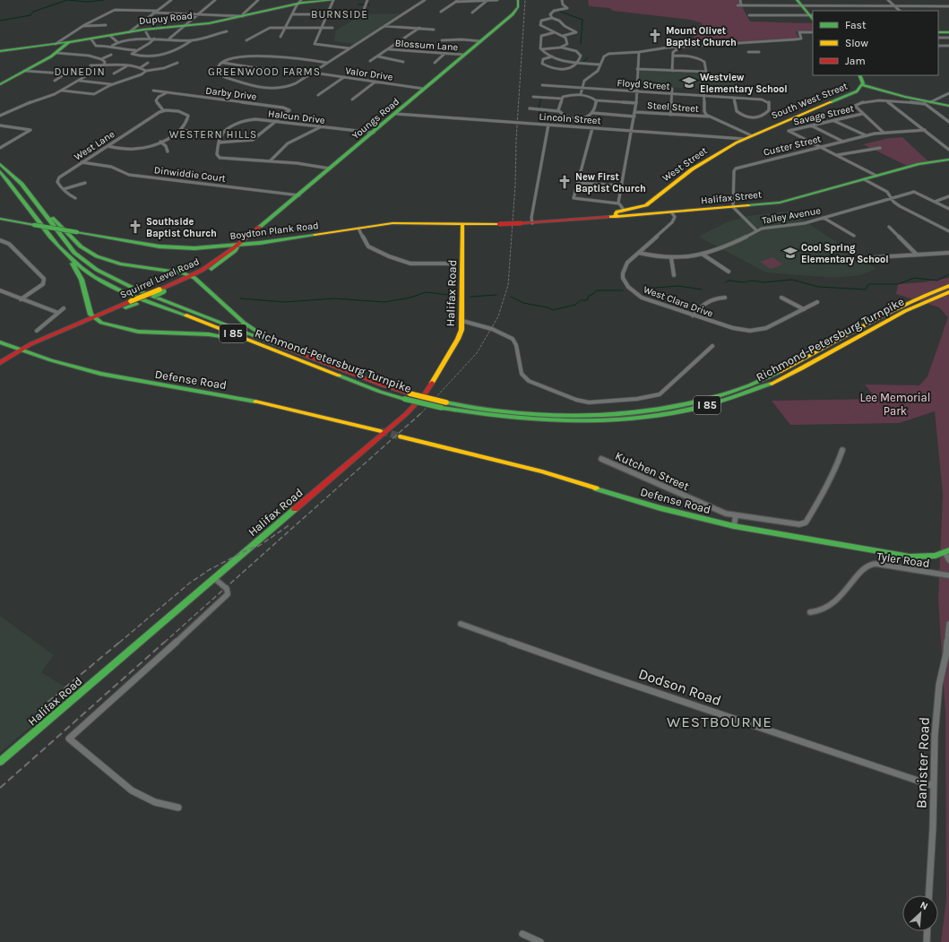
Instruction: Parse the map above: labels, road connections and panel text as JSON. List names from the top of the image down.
{
  "streets": {
    "main road": [
      "Dupuy Road",
      "South West Street",
      "Youngs Road",
      "West Street",
      "Halifax Street",
      "Boydton Plank Road",
      "Squirrel Level Road",
      "Halifax Road",
      "I 85",
      "Richmond-Petersburg Turnpike",
      "Defense Road"
    ],
    "street": [
      "Blossum Lane",
      "Valor Drive",
      "Floyd Street",
      "Darby Drive",
      "Steel Street",
      "Savage Street",
      "Halcun Drive",
      "Lincoln Street",
      "West Lane",
      "Custer Street",
      "Dinwiddie Court",
      "Talley Avenue",
      "West Clara Drive",
      "Kutchen Street",
      "Tyler Road",
      "Dodson Road",
      "Banister Road"
    ]
  },
  "crossings": [
    ["Blossum Lane", "Youngs Road"],
    ["Valor Drive", "Youngs Road"],
    ["Darby Drive", "Halcun Drive"],
    ["South West Street", "West Street"],
    ["Savage Street", "Custer Street"],
    ["Halcun Drive", "Youngs Road"],
    ["Youngs Road", "Lincoln Street"],
    ["Youngs Road", "Dinwiddie Court"],
    ["Youngs Road", "Boydton Plank Road"],
    ["Youngs Road", "Squirrel Level Road"],
    ["Lincoln Street", "West Street"],
    ["West Lane", "Dinwiddie Court"],
    ["Custer Street", "Halifax Street"],
    ["Halifax Street", "Boydton Plank Road"],
    ["Halifax Street", "West Clara Drive"],
    ["Talley Avenue", "West Clara Drive"],
    ["Boydton Plank Road", "Squirrel Level Road"],
    ["Boydton Plank Road", "Halifax Road"],
    ["Squirrel Level Road", "Defense Road"],
    ["Dodson Road", "Banister Road"]
  ],
  "districts": [
    "BURNSIDE",
    "DUNEDIN",
    "GREENWOOD FARMS",
    "WESTERN HILLS",
    "WESTBOURNE"
  ],
  "parks": ["Lee Memorial Park"],
  "places": {
    "church": ["Mount Olivet Baptist Church", "New First Baptist Church", "Southside Baptist Church"],
    "school or university": ["Westview Elementary School", "Cool Spring Elementary School"]
  },
  "legend": ["Fast", "Slow", "Jam"],
  "north": "top right"
}
